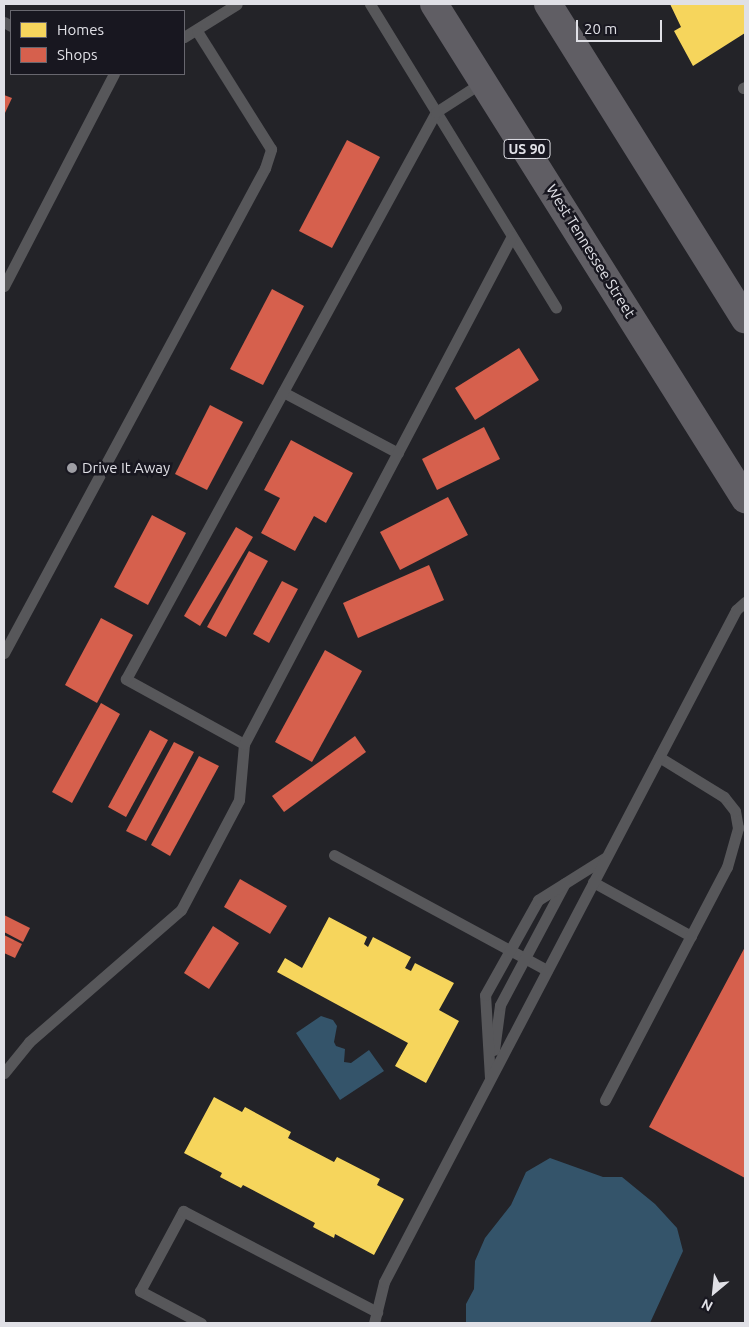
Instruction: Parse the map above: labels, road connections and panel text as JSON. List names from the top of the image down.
{
  "streets": {
    "main road": ["US 90", "West Tennessee Street"]
  },
  "places": ["Drive It Away"],
  "legend": ["Homes", "Shops"],
  "scale_bar": "20 m",
  "north": "bottom left"
}
